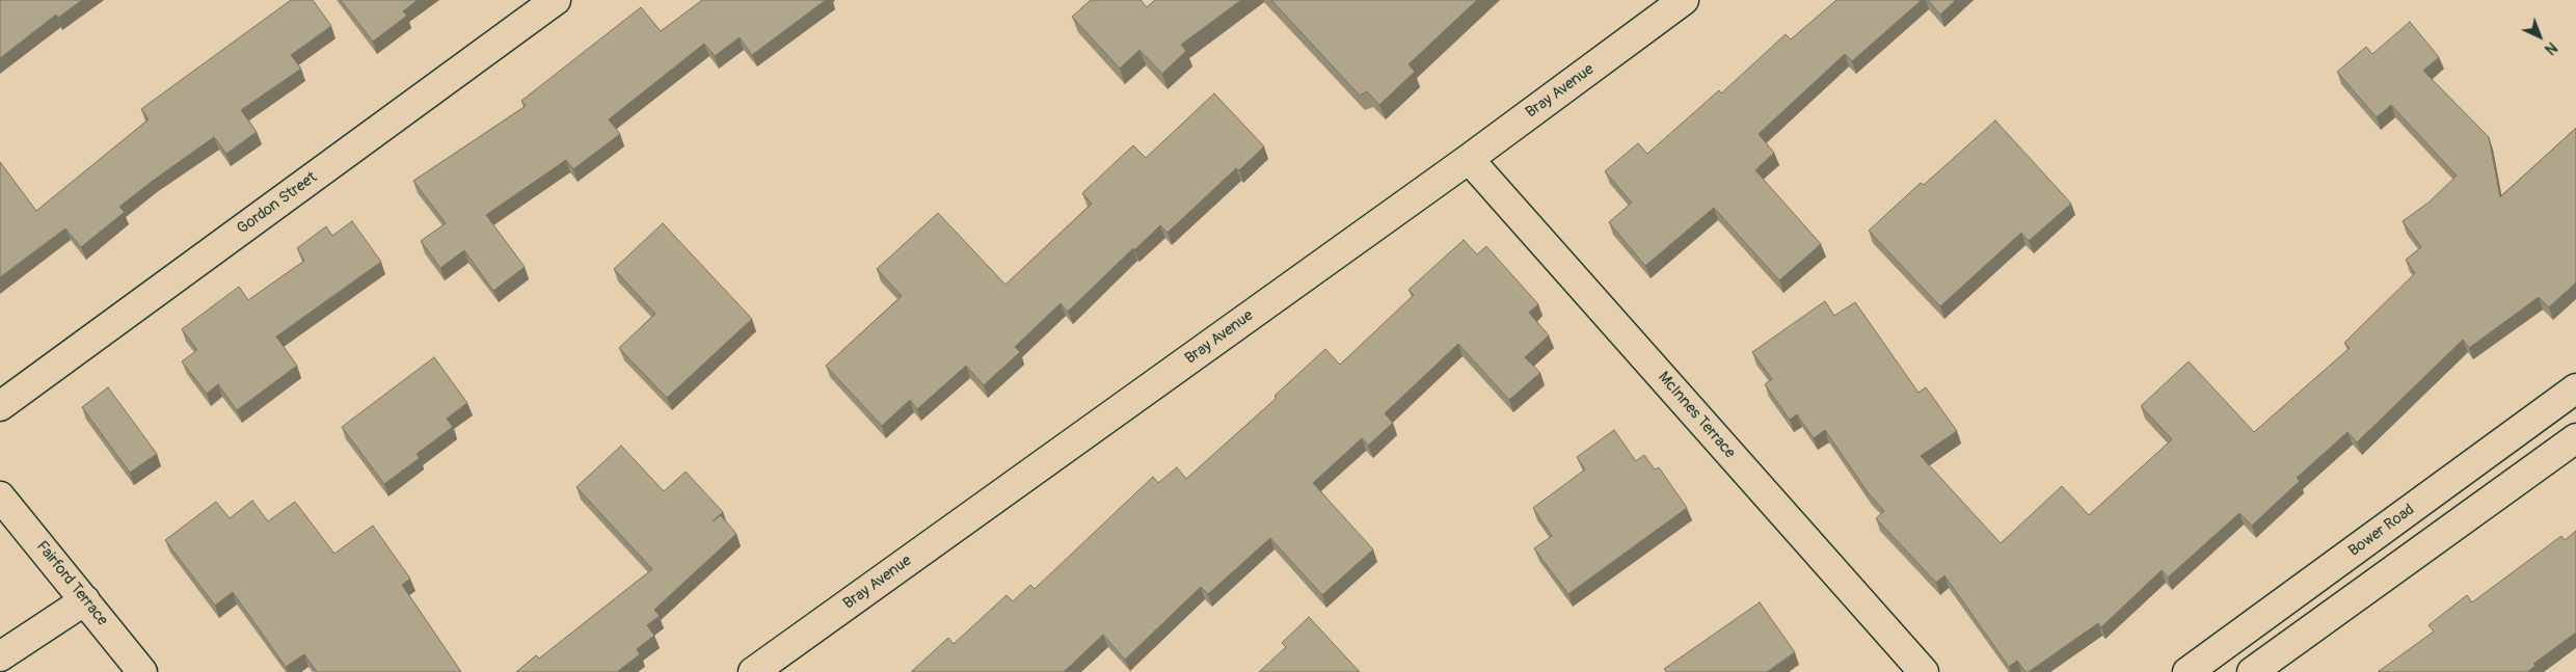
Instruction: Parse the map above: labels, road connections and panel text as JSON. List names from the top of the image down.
{
  "streets": {
    "street": [
      "Bray Avenue",
      "Gordon Street",
      "McInnes Terrace",
      "Bower Road",
      "Fairford Terrace"
    ]
  },
  "crossings": [
    ["Bray Avenue", "McInnes Terrace"]
  ],
  "north": "bottom right"
}
